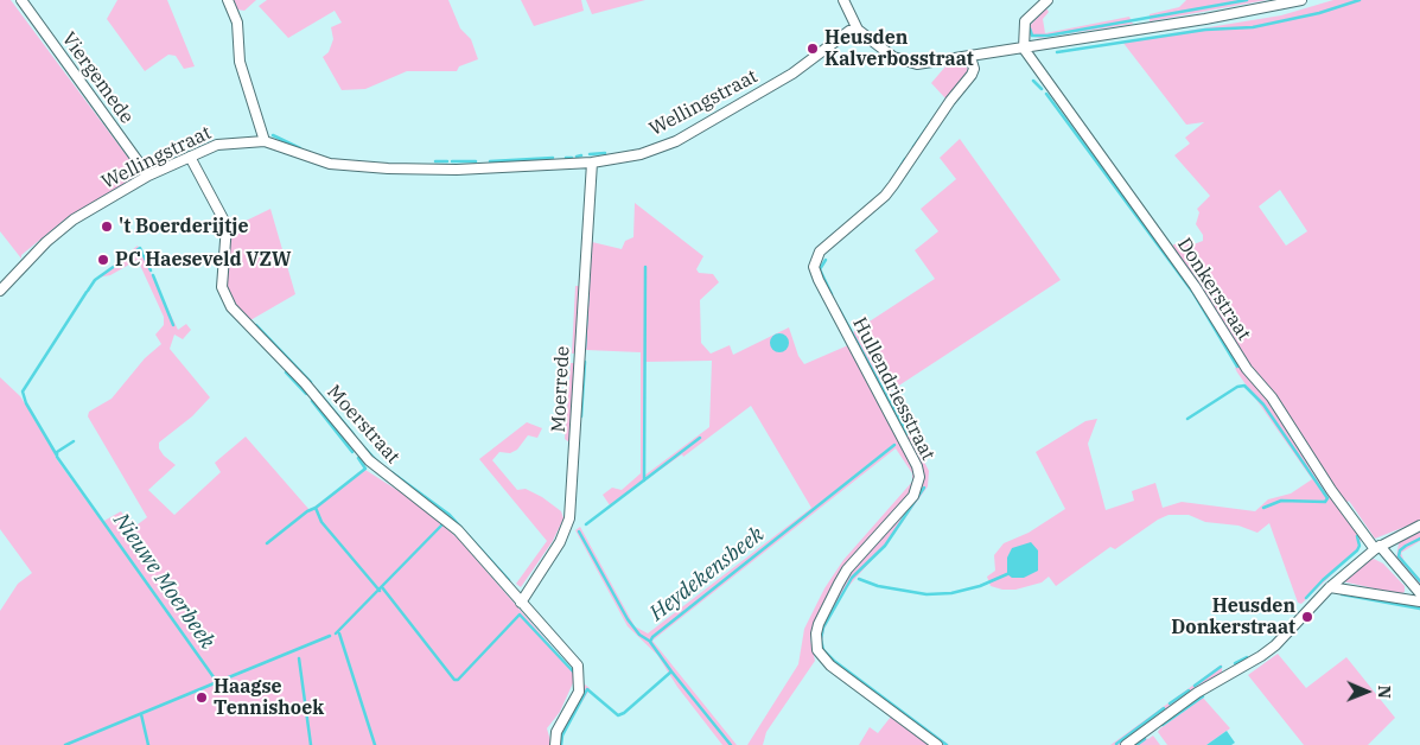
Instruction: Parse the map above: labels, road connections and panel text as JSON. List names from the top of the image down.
{
  "streets": {
    "street": [
      "Viergemede",
      "Wellingstraat",
      "Donkerstraat",
      "Moerrede",
      "Hullendriesstraat",
      "Moerstraat"
    ]
  },
  "crossings": [
    ["Viergemede", "Wellingstraat"],
    ["Wellingstraat", "Moerrede"],
    ["Wellingstraat", "Moerstraat"],
    ["Moerrede", "Moerstraat"]
  ],
  "water": ["Heydekensbeek", "Nieuwe Moerbeek"],
  "places": [
    "Heusden Kalverbosstraat",
    "'t Boerderijtje",
    "PC Haeseveld VZW",
    "Heusden Donkerstraat",
    "Haagse Tennishoek"
  ],
  "north": "right"
}
